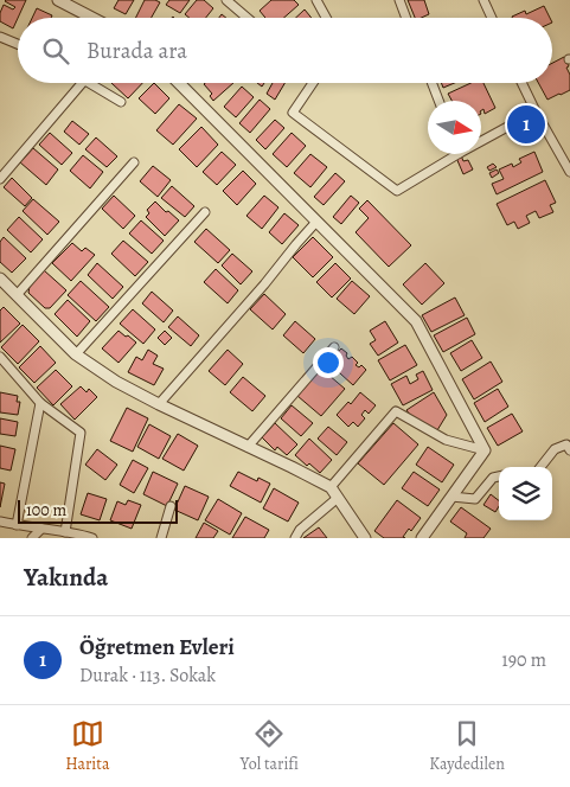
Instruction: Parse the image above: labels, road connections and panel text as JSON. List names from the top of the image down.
{
  "scale_bar": "100 m",
  "north": "right",
  "page": {
    "search": "Burada ara",
    "pins": "1",
    "scale": "100 m",
    "heading": "Yakında",
    "list": [
      {
        "mark": "1",
        "name": "Öğretmen Evleri",
        "note": "Durak · 113. Sokak",
        "value": "190 m"
      }
    ],
    "nav": ["Harita", "Yol tarifi", "Kaydedilen"]
  }
}
